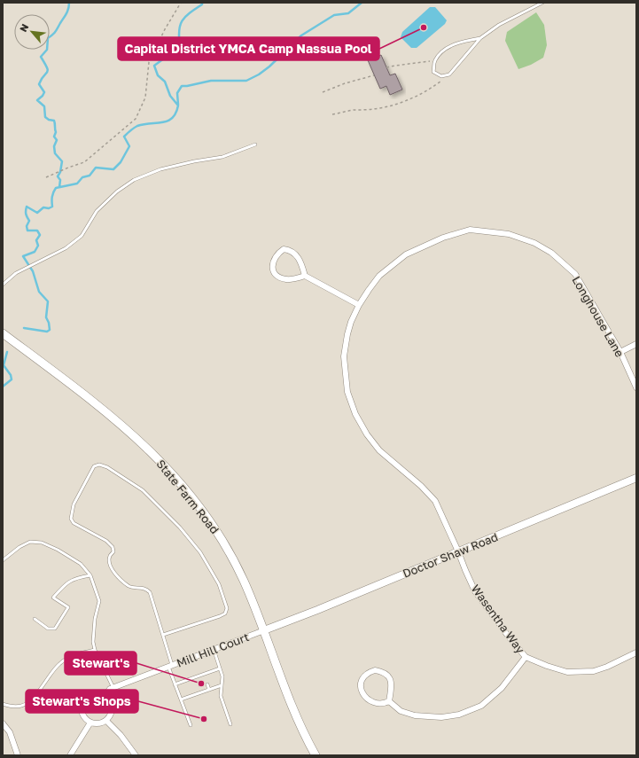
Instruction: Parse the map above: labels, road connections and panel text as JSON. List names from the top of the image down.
{
  "streets": {
    "main road": ["State Farm Road"],
    "street": [
      "Longhouse Lane",
      "Doctor Shaw Road",
      "Wasentha Way",
      "Mill Hill Court"
    ]
  },
  "crossings": [
    ["Longhouse Lane", "Doctor Shaw Road"],
    ["Longhouse Lane", "Wasentha Way"],
    ["State Farm Road", "Doctor Shaw Road"],
    ["State Farm Road", "Mill Hill Court"],
    ["Doctor Shaw Road", "Wasentha Way"],
    ["Doctor Shaw Road", "Mill Hill Court"]
  ],
  "places": ["Capital District YMCA Camp Nassua Pool", "Stewart's", "Stewart's Shops"],
  "north": "top left"
}
